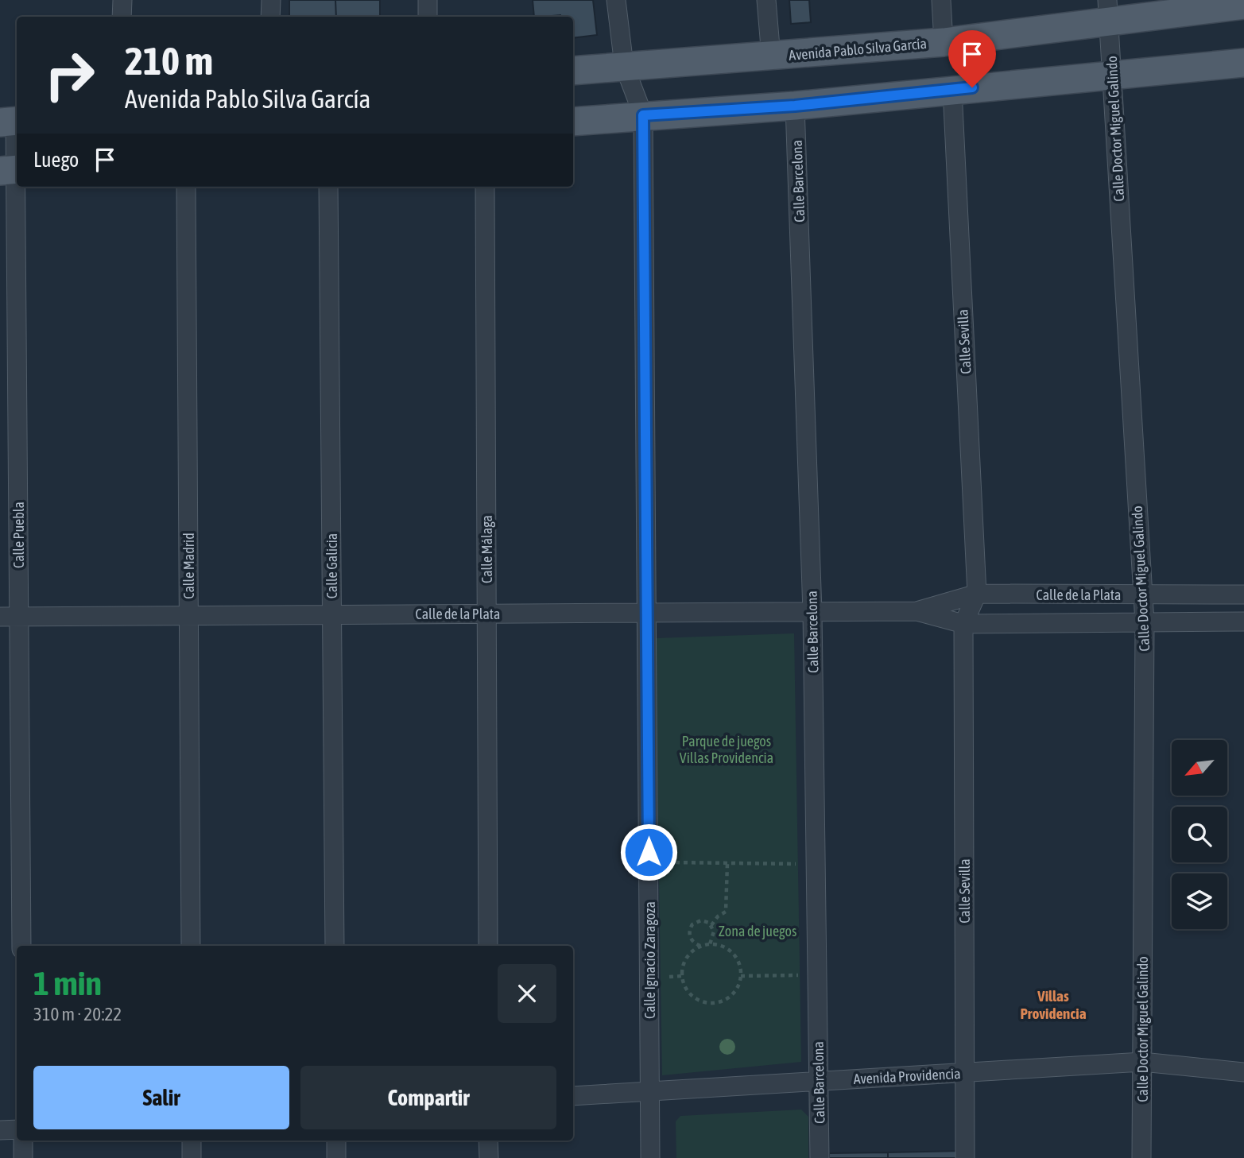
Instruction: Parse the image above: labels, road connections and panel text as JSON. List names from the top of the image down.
{
  "streets": {
    "main road": ["Avenida Pablo Silva García"],
    "street": [
      "Calle Doctor Miguel Galindo",
      "Calle Barcelona",
      "Calle Sevilla",
      "Calle Puebla",
      "Calle Málaga",
      "Calle Madrid",
      "Calle Galicia",
      "Calle de la Plata",
      "Calle Ignacio Zaragoza",
      "Avenida Providencia"
    ]
  },
  "crossings": [
    ["Avenida Pablo Silva García", "Calle Doctor Miguel Galindo"],
    ["Avenida Pablo Silva García", "Calle Ignacio Zaragoza"],
    ["Calle Doctor Miguel Galindo", "Calle de la Plata"],
    ["Calle Doctor Miguel Galindo", "Avenida Providencia"],
    ["Calle Barcelona", "Calle de la Plata"],
    ["Calle Barcelona", "Avenida Providencia"],
    ["Calle Sevilla", "Calle de la Plata"],
    ["Calle Sevilla", "Avenida Providencia"],
    ["Calle Puebla", "Calle de la Plata"],
    ["Calle Málaga", "Calle de la Plata"],
    ["Calle Madrid", "Calle de la Plata"],
    ["Calle Galicia", "Calle de la Plata"],
    ["Calle de la Plata", "Calle Ignacio Zaragoza"],
    ["Calle Ignacio Zaragoza", "Avenida Providencia"]
  ],
  "districts": ["Villas Providencia"],
  "parks": ["Parque de juegos Villas Providencia", "Zona de juegos"],
  "north": "bottom left",
  "page": {
    "turn": ["210 m", "Avenida Pablo Silva García"],
    "then": "Luego",
    "heading": ["1 min", "310 m · 20:22"],
    "buttons": ["Salir", "Compartir"]
  }
}
